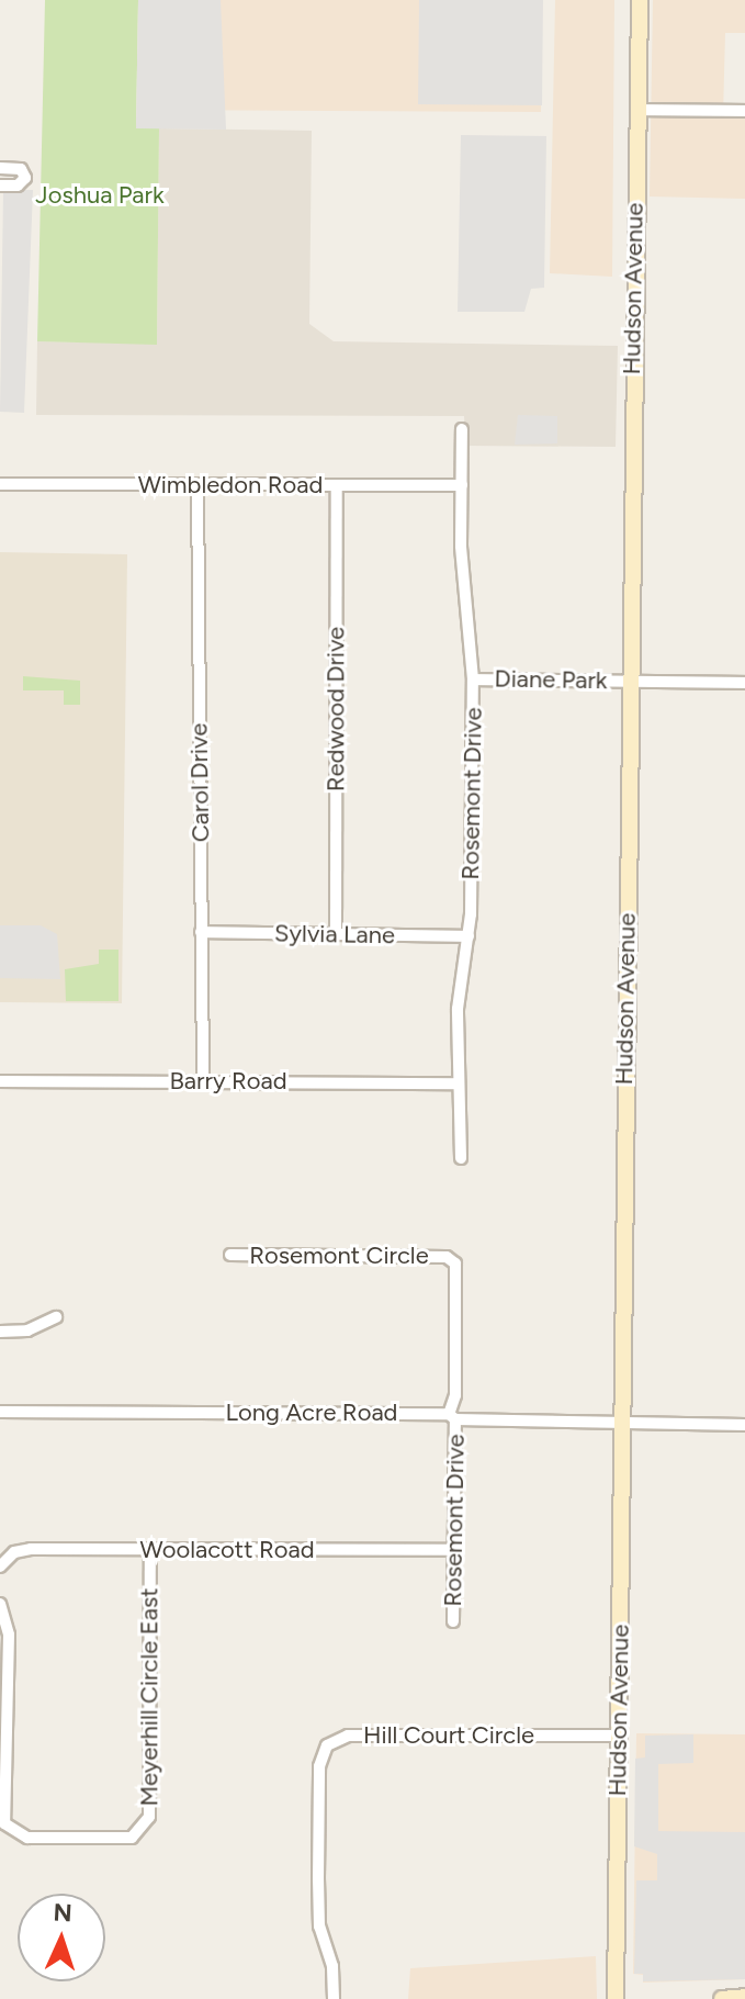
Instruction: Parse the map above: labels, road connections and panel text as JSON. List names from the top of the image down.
{
  "streets": {
    "main road": ["Hudson Avenue"],
    "street": [
      "Wimbledon Road",
      "Diane Park",
      "Redwood Drive",
      "Carol Drive",
      "Rosemont Drive",
      "Sylvia Lane",
      "Barry Road",
      "Rosemont Circle",
      "Long Acre Road",
      "Woolacott Road",
      "Meyerhill Circle East",
      "Hill Court Circle"
    ]
  },
  "crossings": [
    ["Hudson Avenue", "Diane Park"],
    ["Hudson Avenue", "Long Acre Road"],
    ["Hudson Avenue", "Hill Court Circle"],
    ["Wimbledon Road", "Redwood Drive"],
    ["Wimbledon Road", "Carol Drive"],
    ["Wimbledon Road", "Rosemont Drive"],
    ["Diane Park", "Rosemont Drive"],
    ["Redwood Drive", "Sylvia Lane"],
    ["Carol Drive", "Sylvia Lane"],
    ["Carol Drive", "Barry Road"],
    ["Rosemont Drive", "Sylvia Lane"],
    ["Rosemont Drive", "Barry Road"],
    ["Rosemont Drive", "Rosemont Circle"],
    ["Rosemont Drive", "Long Acre Road"],
    ["Rosemont Drive", "Woolacott Road"],
    ["Woolacott Road", "Meyerhill Circle East"]
  ],
  "parks": ["Joshua Park"],
  "north": "top"
}
